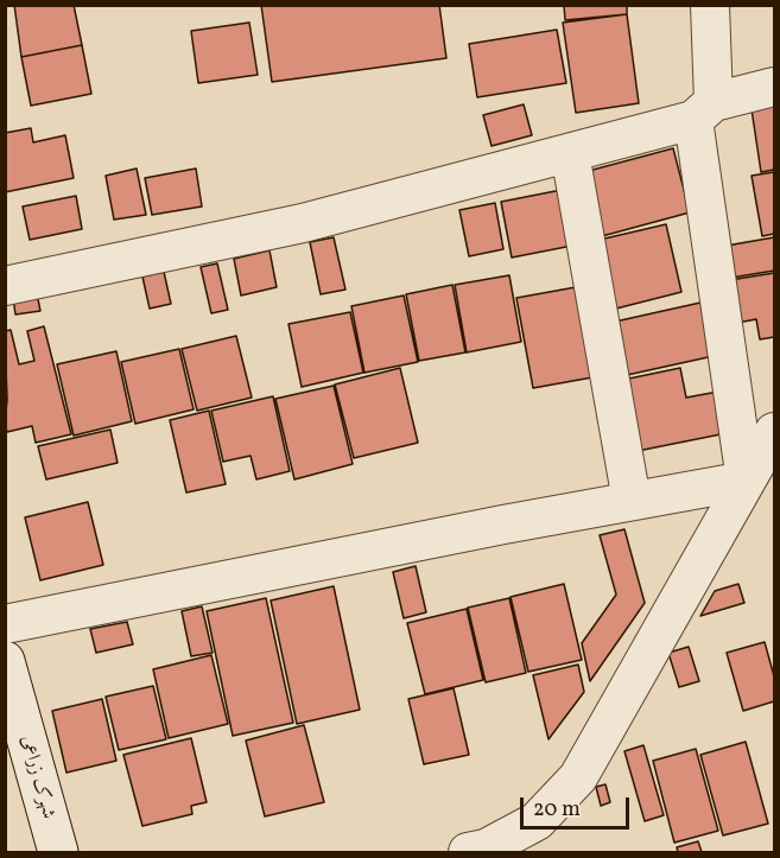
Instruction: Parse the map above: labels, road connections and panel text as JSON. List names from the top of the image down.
{
  "streets": {
    "street": ["شهرک زراعی"]
  },
  "scale_bar": "20 m"
}
